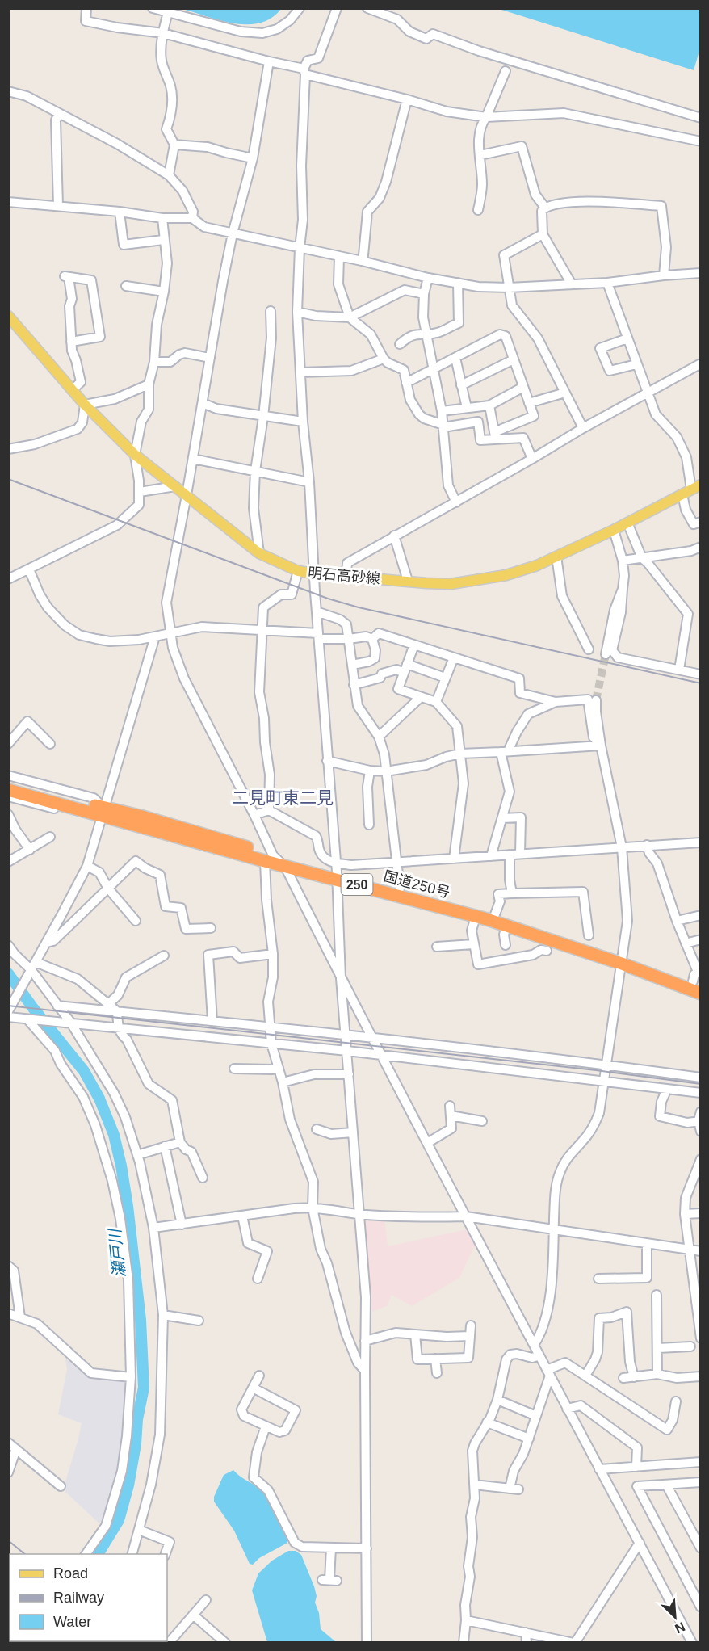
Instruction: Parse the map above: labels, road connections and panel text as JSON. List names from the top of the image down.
{
  "streets": {
    "highway": ["250", "国道250号"],
    "main road": ["明石高砂線"]
  },
  "districts": ["二見町東二見"],
  "water": ["瀬戸川"],
  "legend": ["Road", "Railway", "Water"],
  "north": "bottom right"
}
